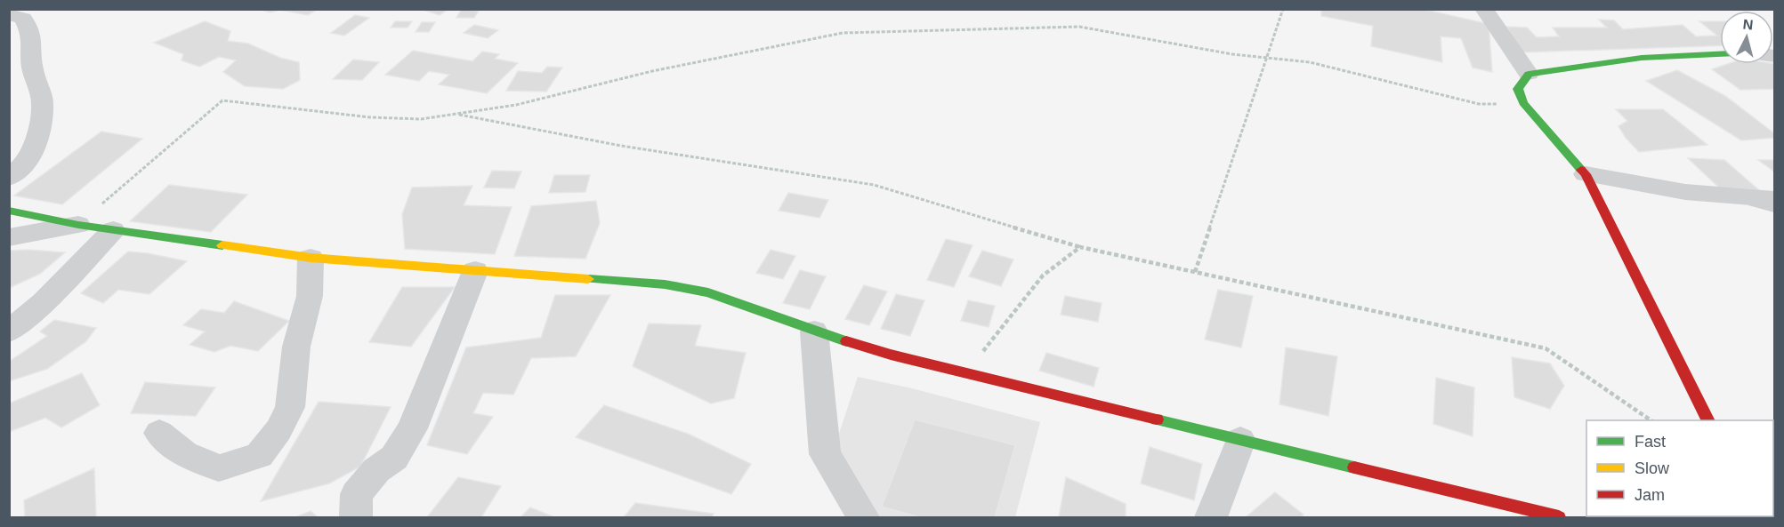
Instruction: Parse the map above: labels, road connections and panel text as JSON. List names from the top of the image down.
{
  "legend": ["Fast", "Slow", "Jam"],
  "north": "top"
}
